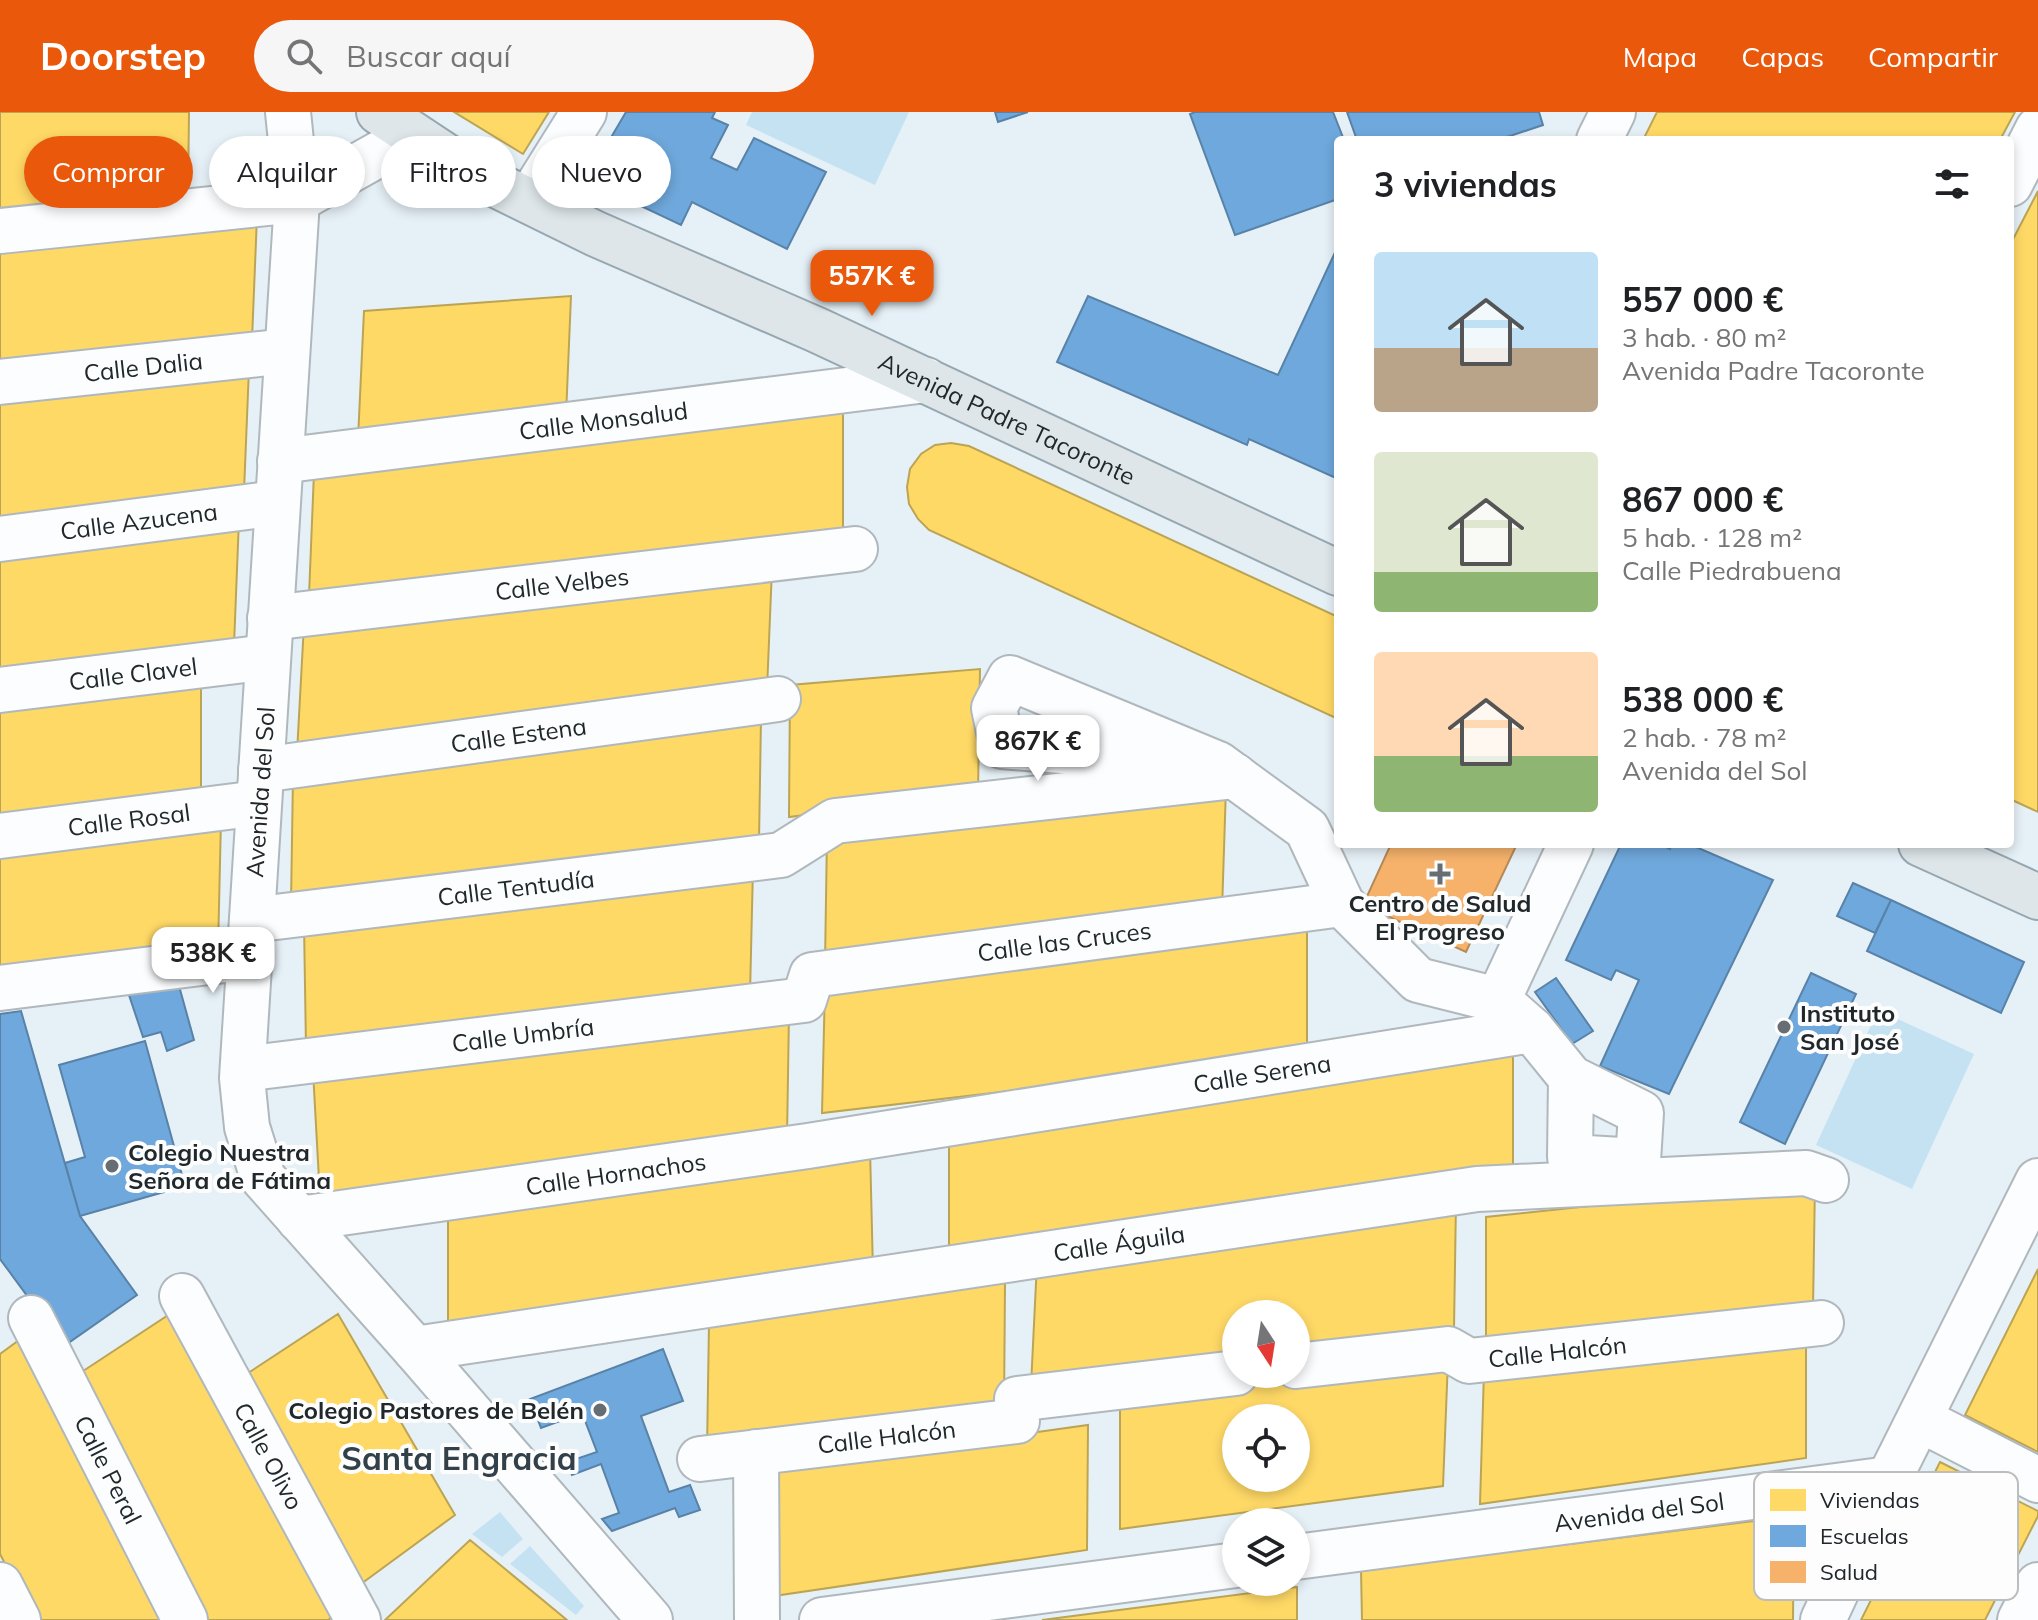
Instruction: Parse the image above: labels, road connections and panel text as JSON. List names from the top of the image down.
{
  "streets": {
    "main road": ["Avenida Padre Tacoronte"],
    "street": [
      "Calle Dalia",
      "Calle Monsalud",
      "Calle Azucena",
      "Calle Velbes",
      "Calle Clavel",
      "Calle Estena",
      "Avenida del Sol",
      "Calle Rosal",
      "Calle Tentudía",
      "Calle las Cruces",
      "Calle Umbría",
      "Calle Serena",
      "Calle Hornachos",
      "Calle Águila",
      "Calle Halcón",
      "Calle Olivo",
      "Calle Peral"
    ]
  },
  "crossings": [
    ["Calle Dalia", "Avenida del Sol"],
    ["Avenida Padre Tacoronte", "Calle Monsalud"],
    ["Calle Monsalud", "Calle Azucena"],
    ["Calle Monsalud", "Avenida del Sol"],
    ["Calle Azucena", "Avenida del Sol"],
    ["Calle Velbes", "Calle Clavel"],
    ["Calle Velbes", "Avenida del Sol"],
    ["Calle Clavel", "Avenida del Sol"],
    ["Calle Estena", "Avenida del Sol"],
    ["Calle Estena", "Calle Rosal"],
    ["Avenida del Sol", "Calle Rosal"],
    ["Avenida del Sol", "Calle Tentudía"],
    ["Avenida del Sol", "Calle Umbría"],
    ["Avenida del Sol", "Calle Hornachos"],
    ["Avenida del Sol", "Calle Águila"],
    ["Calle las Cruces", "Calle Umbría"],
    ["Calle Serena", "Calle Hornachos"]
  ],
  "districts": ["Santa Engracia"],
  "places": {
    "health": ["Centro de Salud El Progreso"],
    "other": ["Instituto San José", "Colegio Nuestra Señora de Fátima", "Colegio Pastores de Belén"]
  },
  "legend": ["Viviendas", "Escuelas", "Salud"],
  "north": "bottom",
  "page": {
    "header": "Doorstep",
    "search": "Buscar aquí",
    "nav": ["Mapa", "Capas", "Compartir"],
    "chip": [
      "Comprar",
      "Alquilar",
      "Filtros",
      "Nuevo"
    ],
    "heading": "3 viviendas",
    "list": [
      {
        "name": "557 000 €",
        "note": "3 hab. · 80 m² · Avenida Padre Tacoronte"
      },
      {
        "name": "867 000 €",
        "note": "5 hab. · 128 m² · Calle Piedrabuena"
      },
      {
        "name": "538 000 €",
        "note": "2 hab. · 78 m² · Avenida del Sol"
      }
    ],
    "price": ["557K €", "867K €", "538K €"]
  }
}
